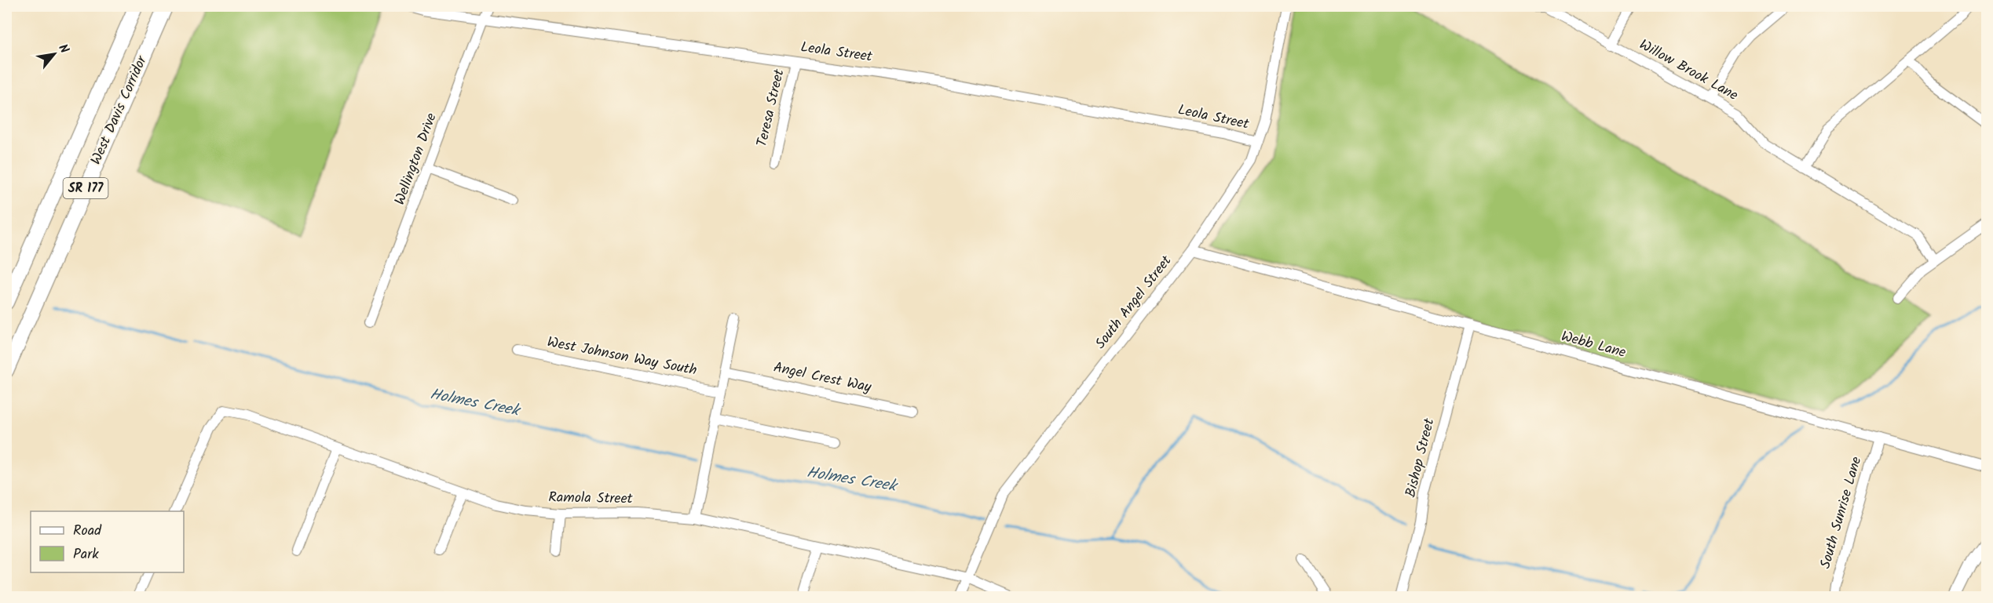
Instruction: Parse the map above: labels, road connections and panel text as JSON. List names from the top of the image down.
{
  "streets": {
    "highway": ["West Davis Corridor", "SR 177"],
    "street": [
      "Leola Street",
      "Willow Brook Lane",
      "Teresa Street",
      "Wellington Drive",
      "South Angel Street",
      "Webb Lane",
      "West Johnson Way South",
      "Angel Crest Way",
      "Bishop Street",
      "Ramola Street",
      "South Sunrise Lane"
    ]
  },
  "crossings": [
    ["Leola Street", "Teresa Street"],
    ["Leola Street", "Wellington Drive"],
    ["Leola Street", "South Angel Street"],
    ["South Angel Street", "Webb Lane"],
    ["South Angel Street", "Ramola Street"],
    ["Webb Lane", "Bishop Street"],
    ["Webb Lane", "South Sunrise Lane"]
  ],
  "water": ["Holmes Creek"],
  "legend": ["Road", "Park"],
  "north": "top right"
}
